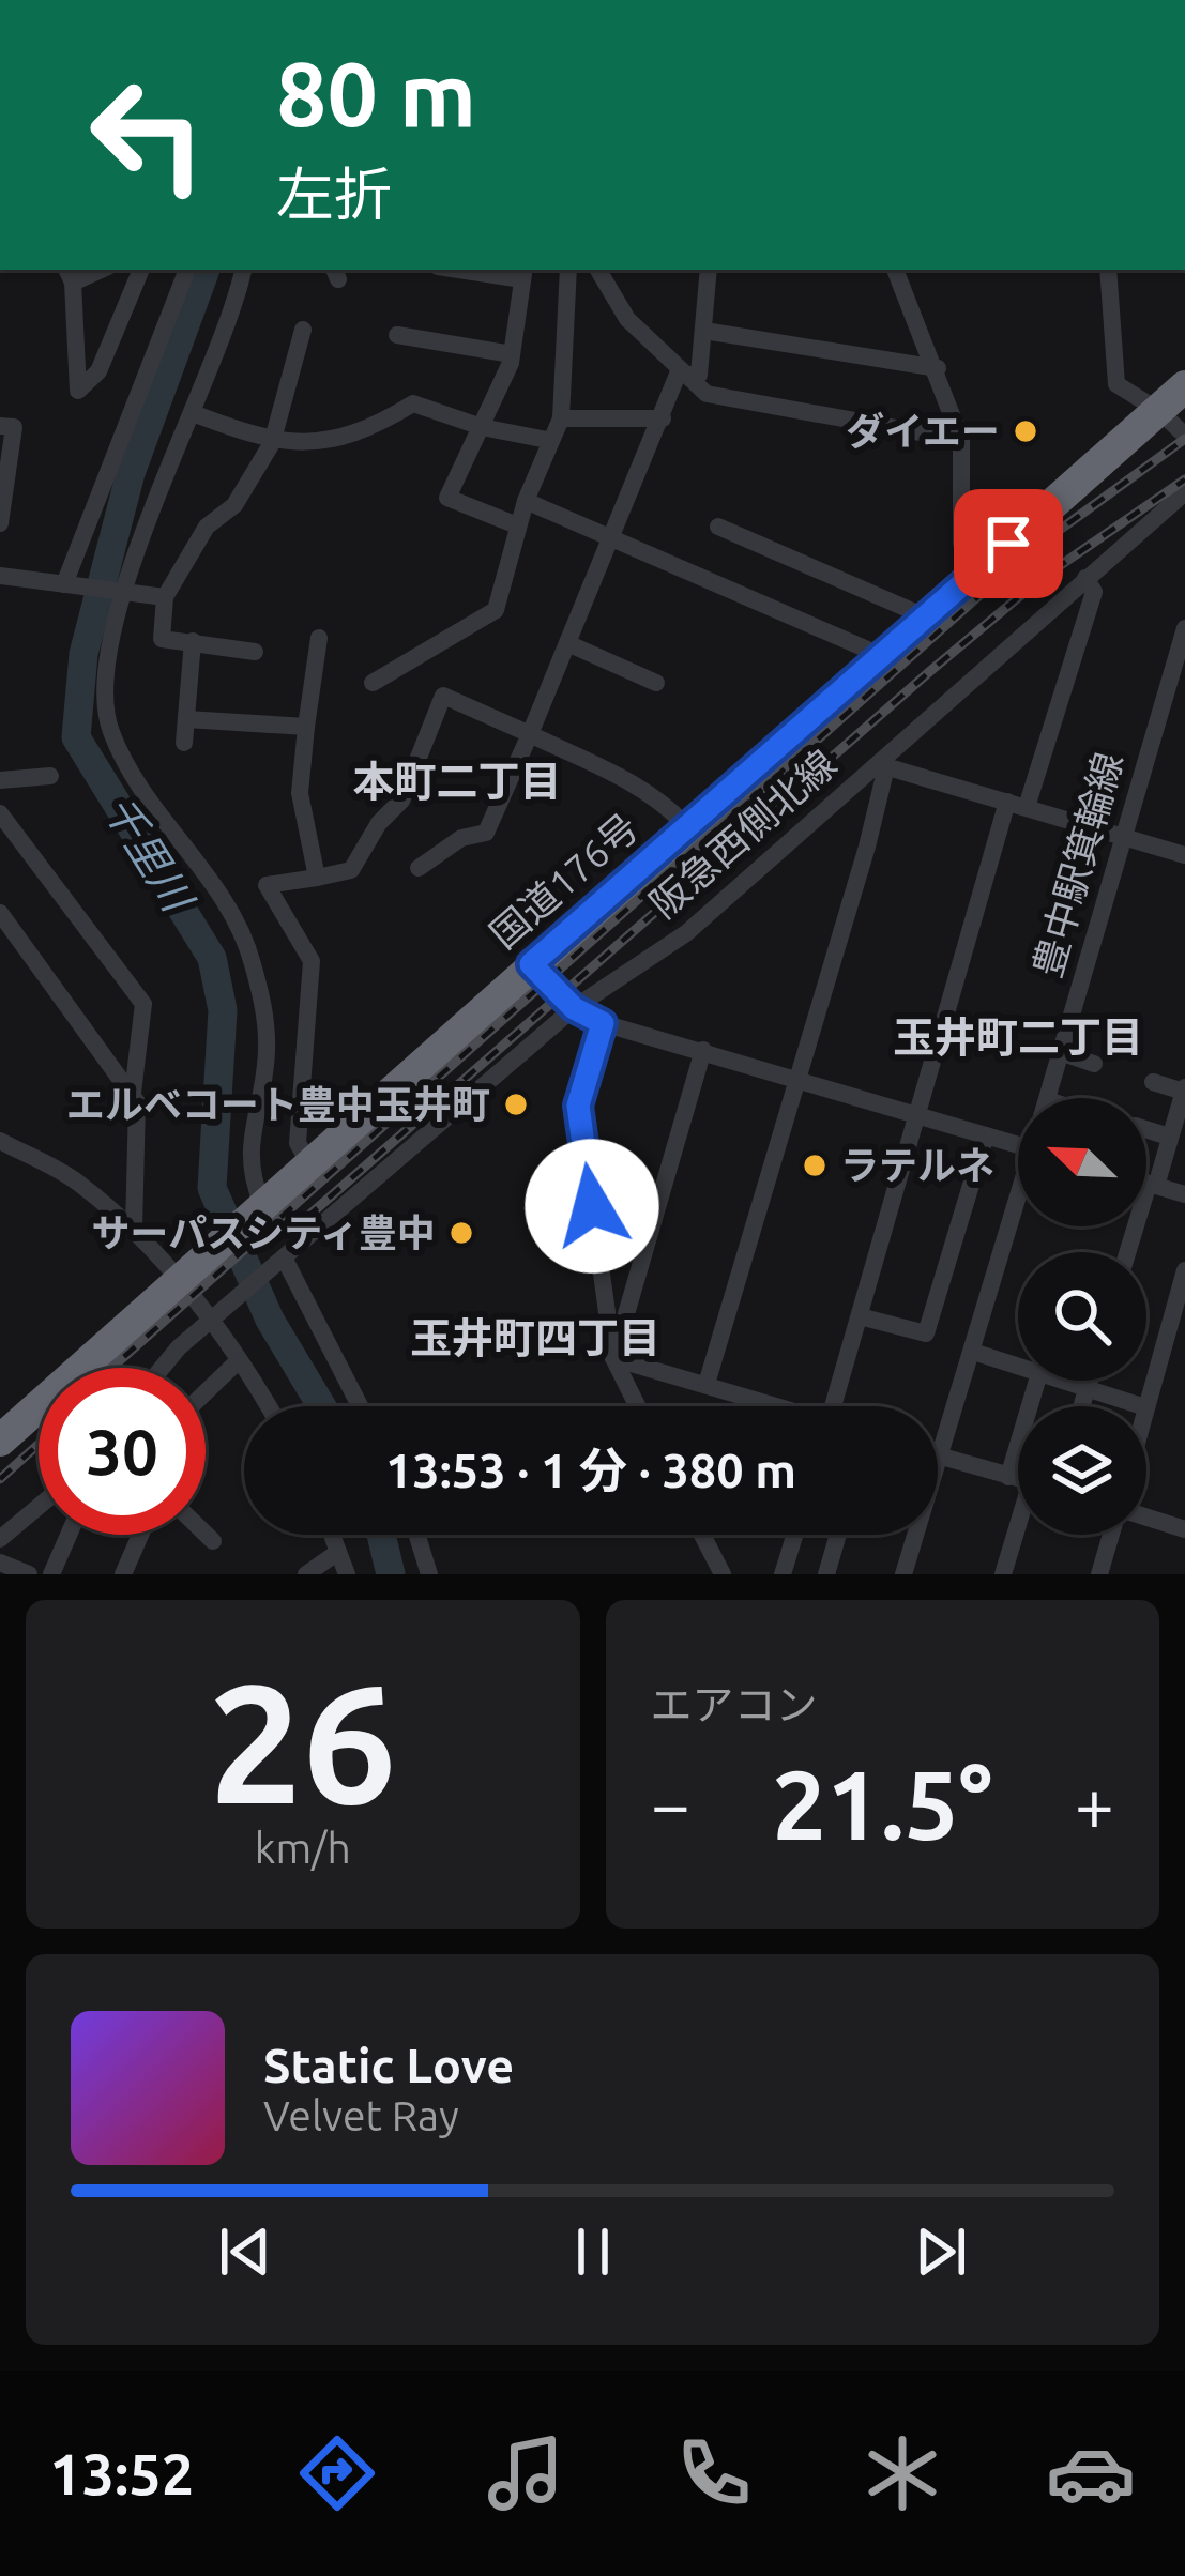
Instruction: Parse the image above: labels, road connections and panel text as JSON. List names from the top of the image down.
{
  "streets": {
    "highway": ["国道176号"],
    "street": ["阪急西側北線", "豊中駅箕輪線"]
  },
  "districts": ["本町二丁目", "玉井町二丁目", "玉井町四丁目"],
  "water": ["千里川"],
  "places": [
    "ダイエー",
    "エルベコート豊中玉井町",
    "ラテルネ",
    "サーパスシティ豊中"
  ],
  "north": "top left",
  "page": {
    "turn": ["80 m", "左折"],
    "limit": "30",
    "trip": "13:53 · 1 分 · 380 m",
    "tile": [
      ["26", "km/h"],
      "エアコン"
    ],
    "heat": ["−", "21.5°", "+"],
    "song": ["Static Love", "Velvet Ray"],
    "tabs": "13:52"
  }
}
